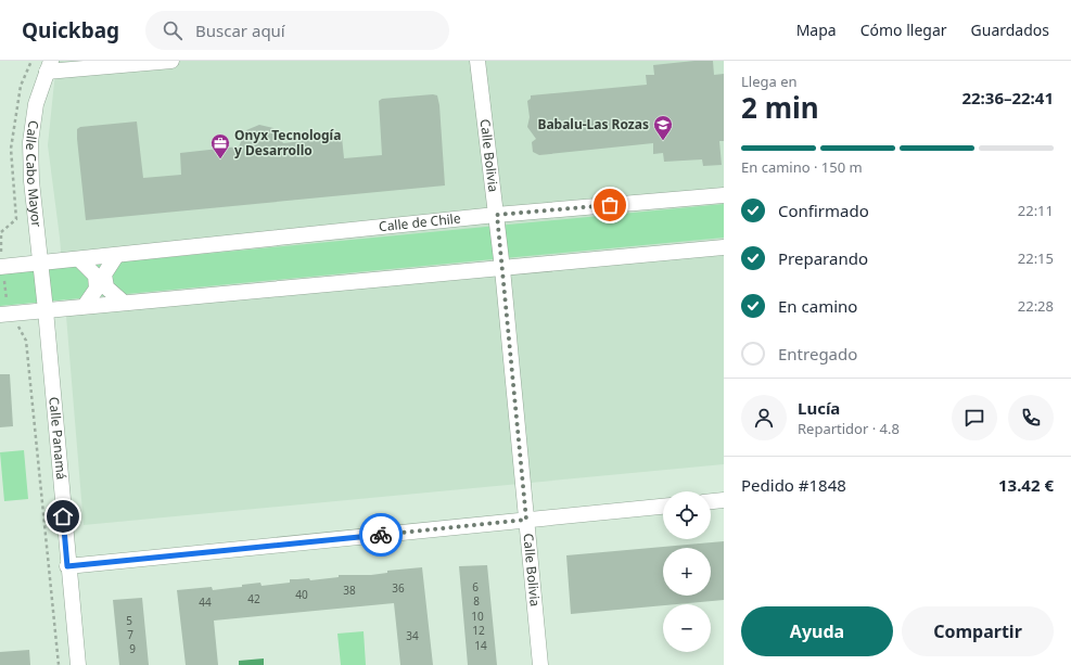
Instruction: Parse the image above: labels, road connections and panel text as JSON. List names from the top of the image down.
{
  "streets": {
    "street": [
      "Calle Bolivia",
      "Calle Cabo Mayor",
      "Calle de Chile",
      "Calle Panamá"
    ]
  },
  "crossings": [
    ["Calle Bolivia", "Calle de Chile"],
    ["Calle Cabo Mayor", "Calle de Chile"],
    ["Calle Cabo Mayor", "Calle Panamá"],
    ["Calle de Chile", "Calle Panamá"]
  ],
  "places": {
    "school or university": ["Babalu-Las Rozas"],
    "office": ["Onyx Tecnología y Desarrollo"]
  },
  "house_numbers": [
    "6",
    "36",
    "38",
    "40",
    "42",
    "8",
    "44",
    "10",
    "5",
    "12",
    "7",
    "34",
    "14",
    "9"
  ],
  "page": {
    "header": "Quickbag",
    "search": "Buscar aquí",
    "nav": ["Mapa", "Cómo llegar", "Guardados"],
    "heading": ["2 min", "Llega en", "22:36–22:41"],
    "panel": [
      "Lucía",
      "Repartidor · 4.8",
      "Pedido #1848",
      "13.42 €"
    ],
    "bar": "En camino · 150 m",
    "list": [
      ["Confirmado", "22:11"],
      ["Preparando", "22:15"],
      ["En camino", "22:28"],
      "Entregado"
    ],
    "map_buttons": ["+", "−"],
    "buttons": ["Ayuda", "Compartir"]
  }
}
